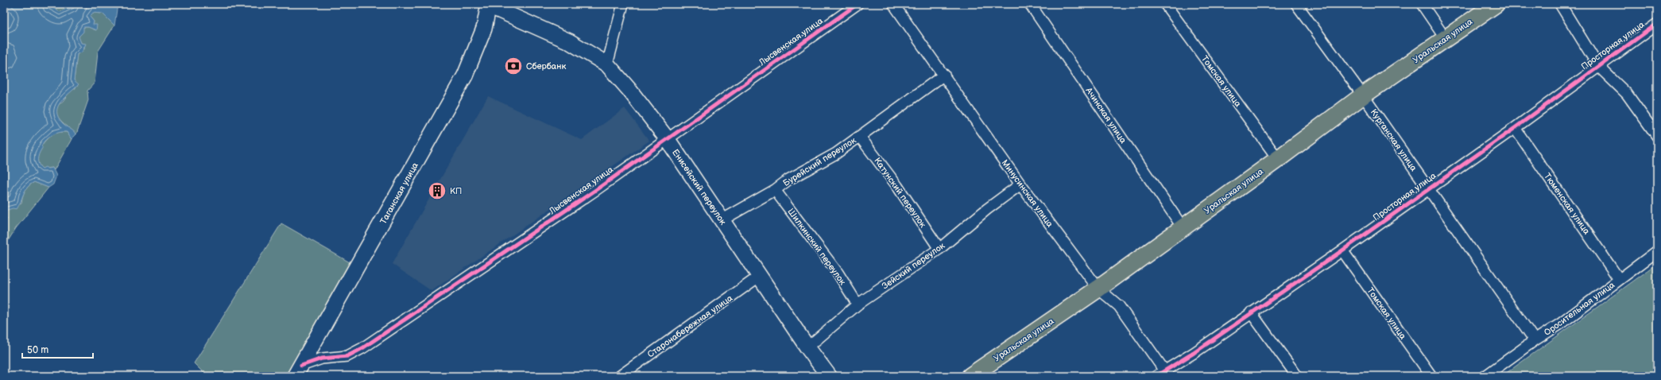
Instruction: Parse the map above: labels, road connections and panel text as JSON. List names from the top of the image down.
{
  "streets": {
    "main road": ["Уральская улица"],
    "street": [
      "Лысвенская улица",
      "Просторная улица",
      "Томская улица",
      "Ачинская улица",
      "Курганская улица",
      "Бурейский переулок",
      "Енисейский переулок",
      "Катунский переулок",
      "Таганская улица",
      "Минусинская улица",
      "Тюменская улица",
      "Шилкинский переулок",
      "Зейский переулок",
      "Оросительная улица",
      "Старонабережная улица"
    ]
  },
  "crossings": [
    ["Уральская улица", "Томская улица"],
    ["Уральская улица", "Ачинская улица"],
    ["Уральская улица", "Курганская улица"],
    ["Уральская улица", "Минусинская улица"],
    ["Лысвенская улица", "Енисейский переулок"],
    ["Лысвенская улица", "Таганская улица"],
    ["Просторная улица", "Томская улица"],
    ["Просторная улица", "Курганская улица"],
    ["Просторная улица", "Минусинская улица"],
    ["Просторная улица", "Тюменская улица"],
    ["Курганская улица", "Оросительная улица"],
    ["Бурейский переулок", "Енисейский переулок"],
    ["Бурейский переулок", "Катунский переулок"],
    ["Бурейский переулок", "Минусинская улица"],
    ["Бурейский переулок", "Шилкинский переулок"],
    ["Енисейский переулок", "Таганская улица"],
    ["Енисейский переулок", "Зейский переулок"],
    ["Енисейский переулок", "Старонабережная улица"],
    ["Катунский переулок", "Зейский переулок"],
    ["Минусинская улица", "Зейский переулок"],
    ["Тюменская улица", "Оросительная улица"],
    ["Шилкинский переулок", "Зейский переулок"]
  ],
  "places": {
    "bank": ["Сбербанк"],
    "building": ["КП"]
  },
  "scale_bar": "50 m"
}
